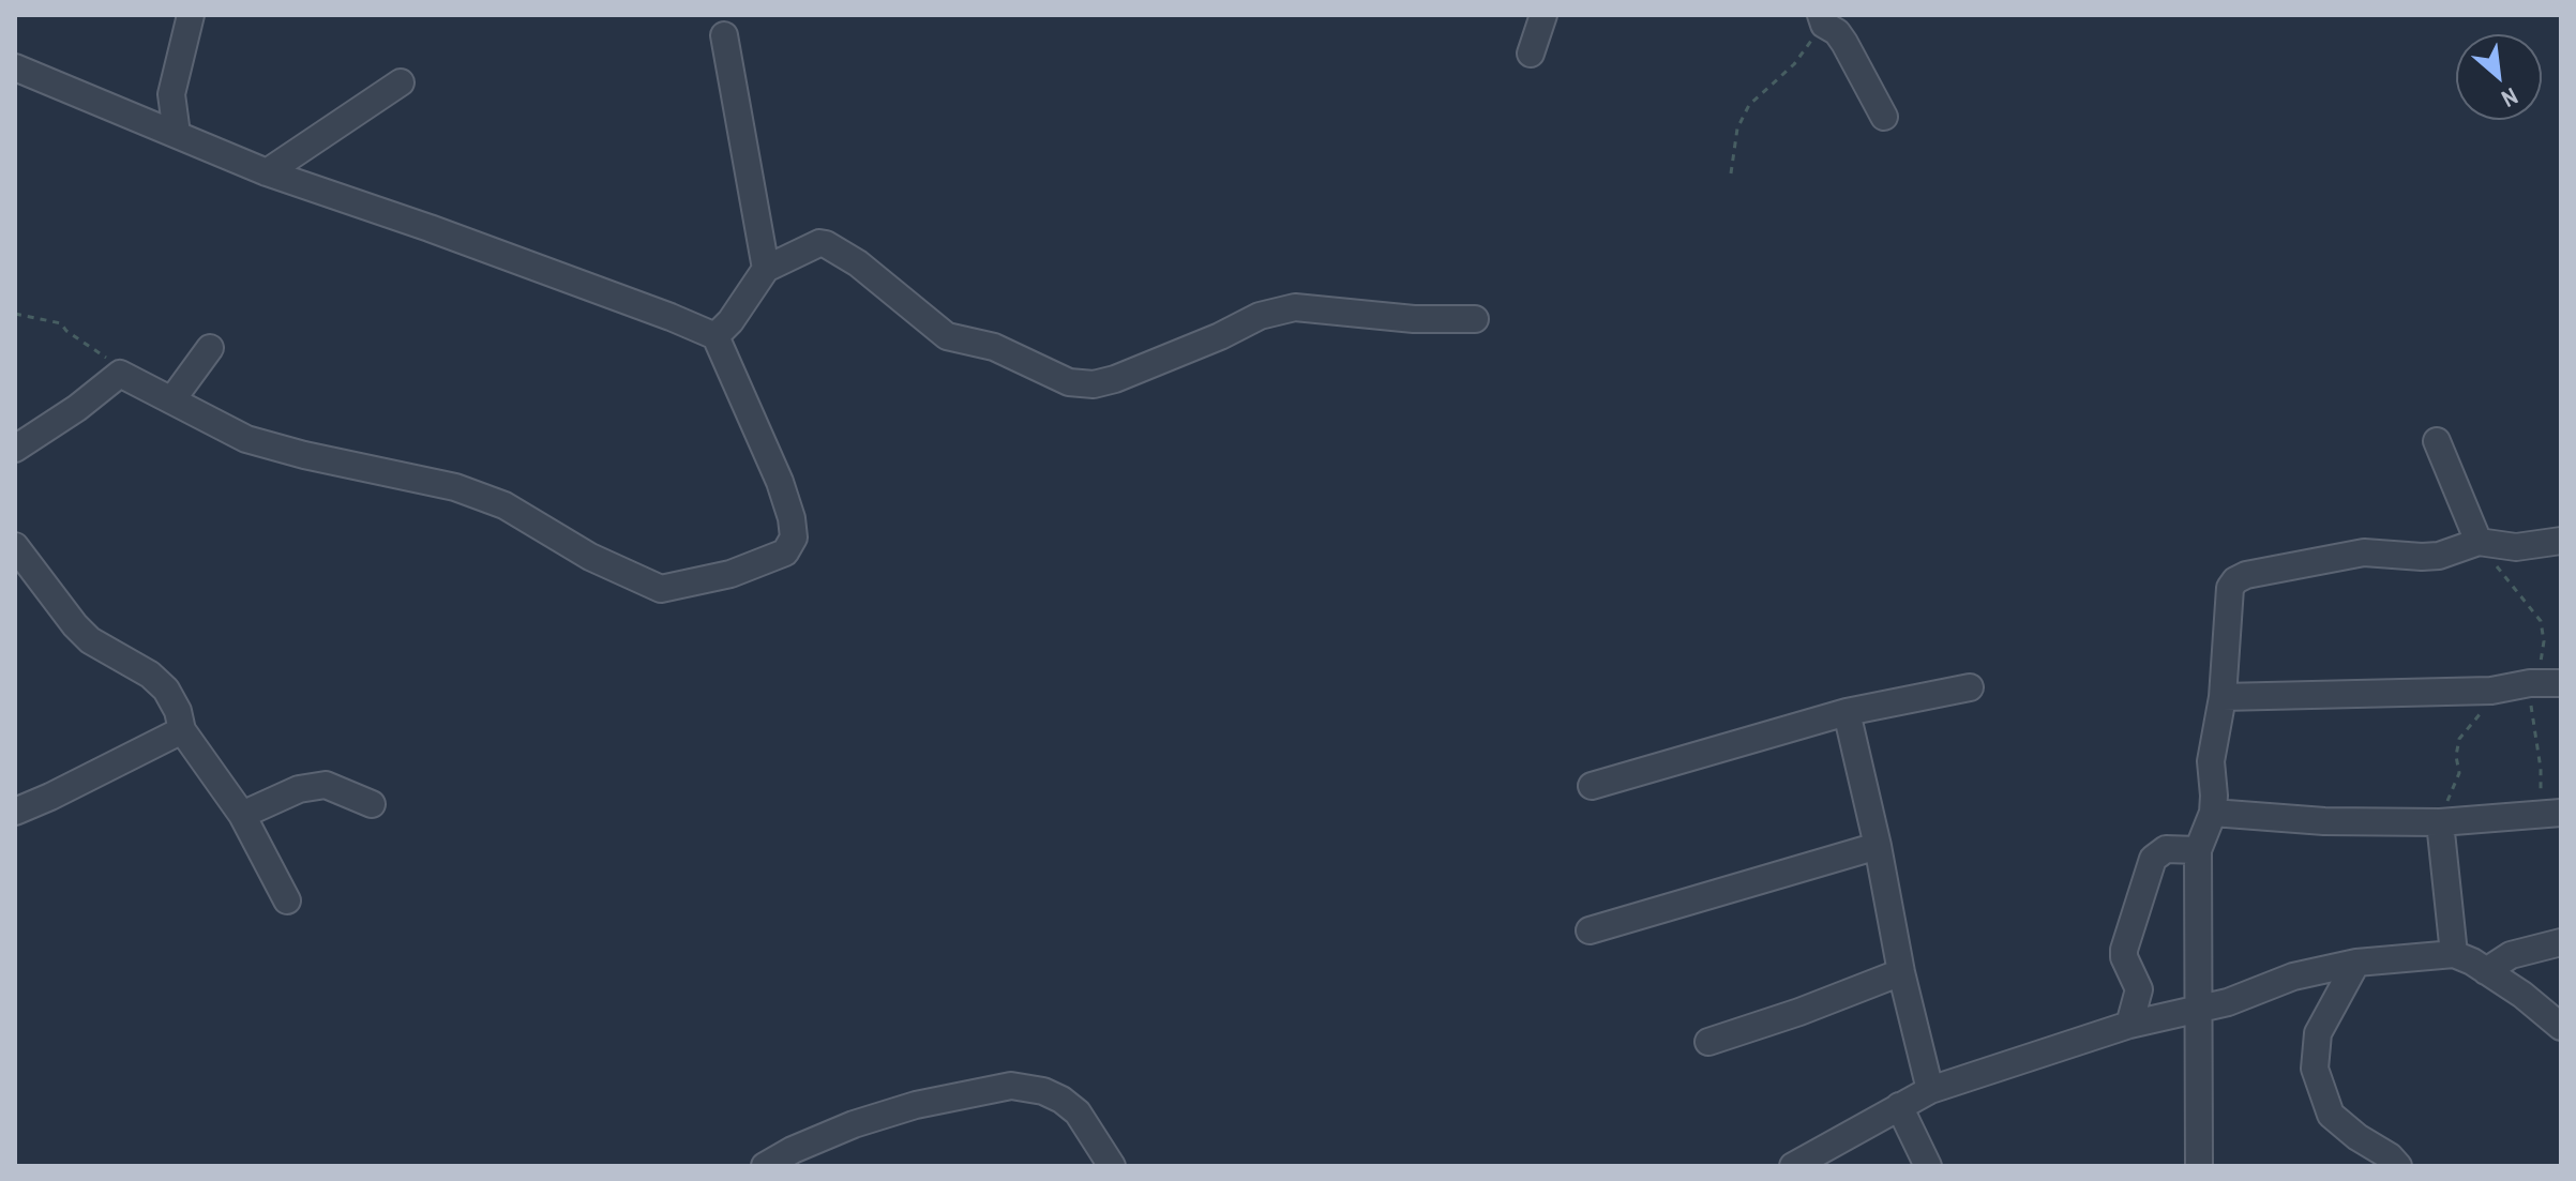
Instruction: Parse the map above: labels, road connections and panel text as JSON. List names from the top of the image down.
{
  "north": "bottom right"
}
